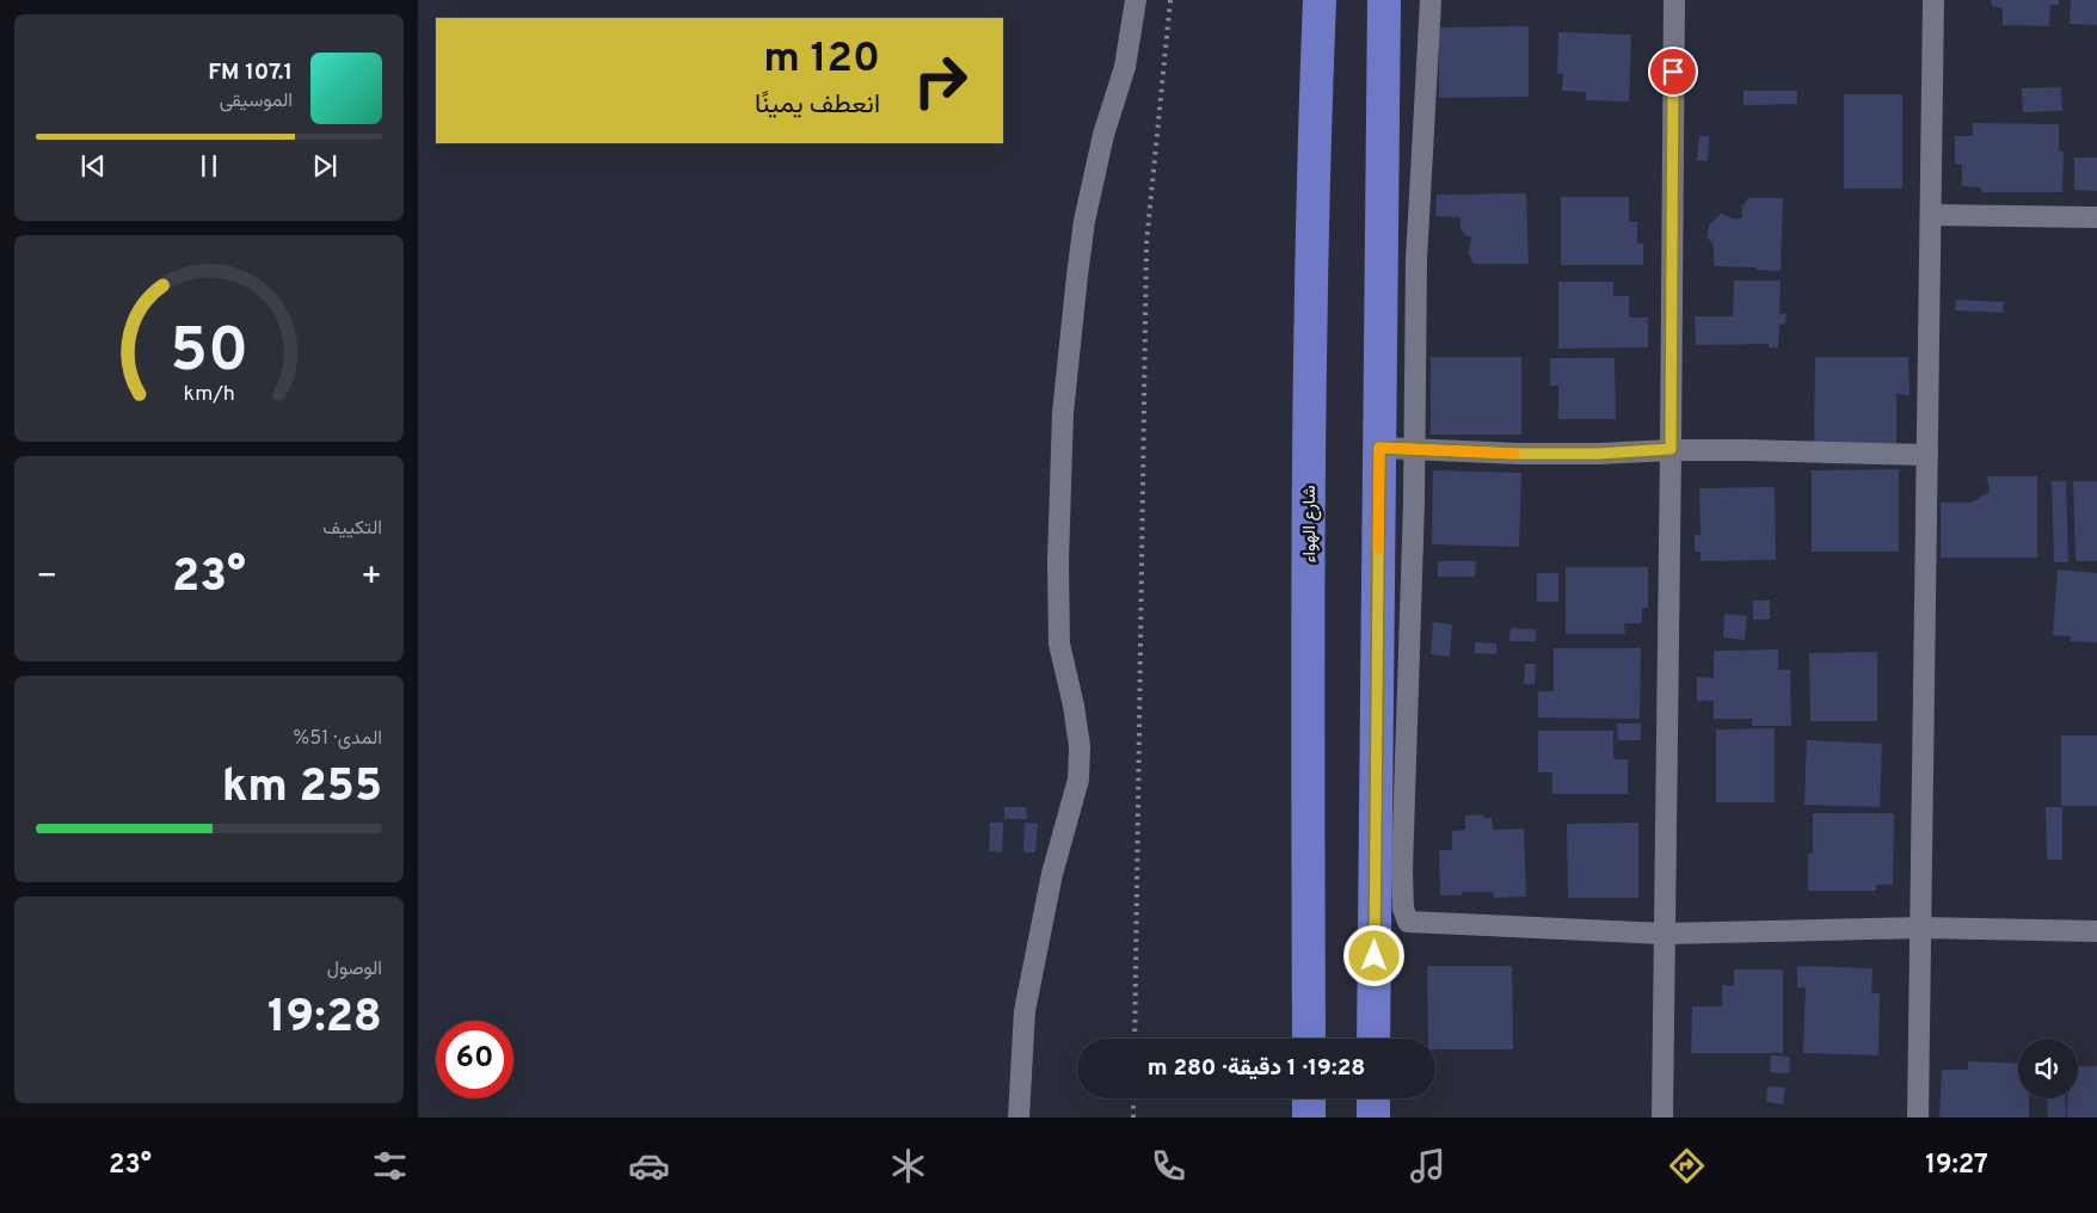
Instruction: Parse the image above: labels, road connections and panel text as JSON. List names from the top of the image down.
{
  "streets": {
    "main road": ["شارع الهواء"]
  },
  "page": {
    "turn": ["120 m", "انعطف يمينًا"],
    "song": ["107.1 FM", "الموسيقى"],
    "tile": [
      "التكييف",
      ["المدى · 51%", "255 km"],
      ["الوصول", "19:28"]
    ],
    "heat": ["−", "23°", "+"],
    "limit": "60",
    "trip": "19:28 · 1 دقيقة · 280 m",
    "tabs": ["19:27", "23°"],
    "gauge": ["50", "km/h"]
  }
}
